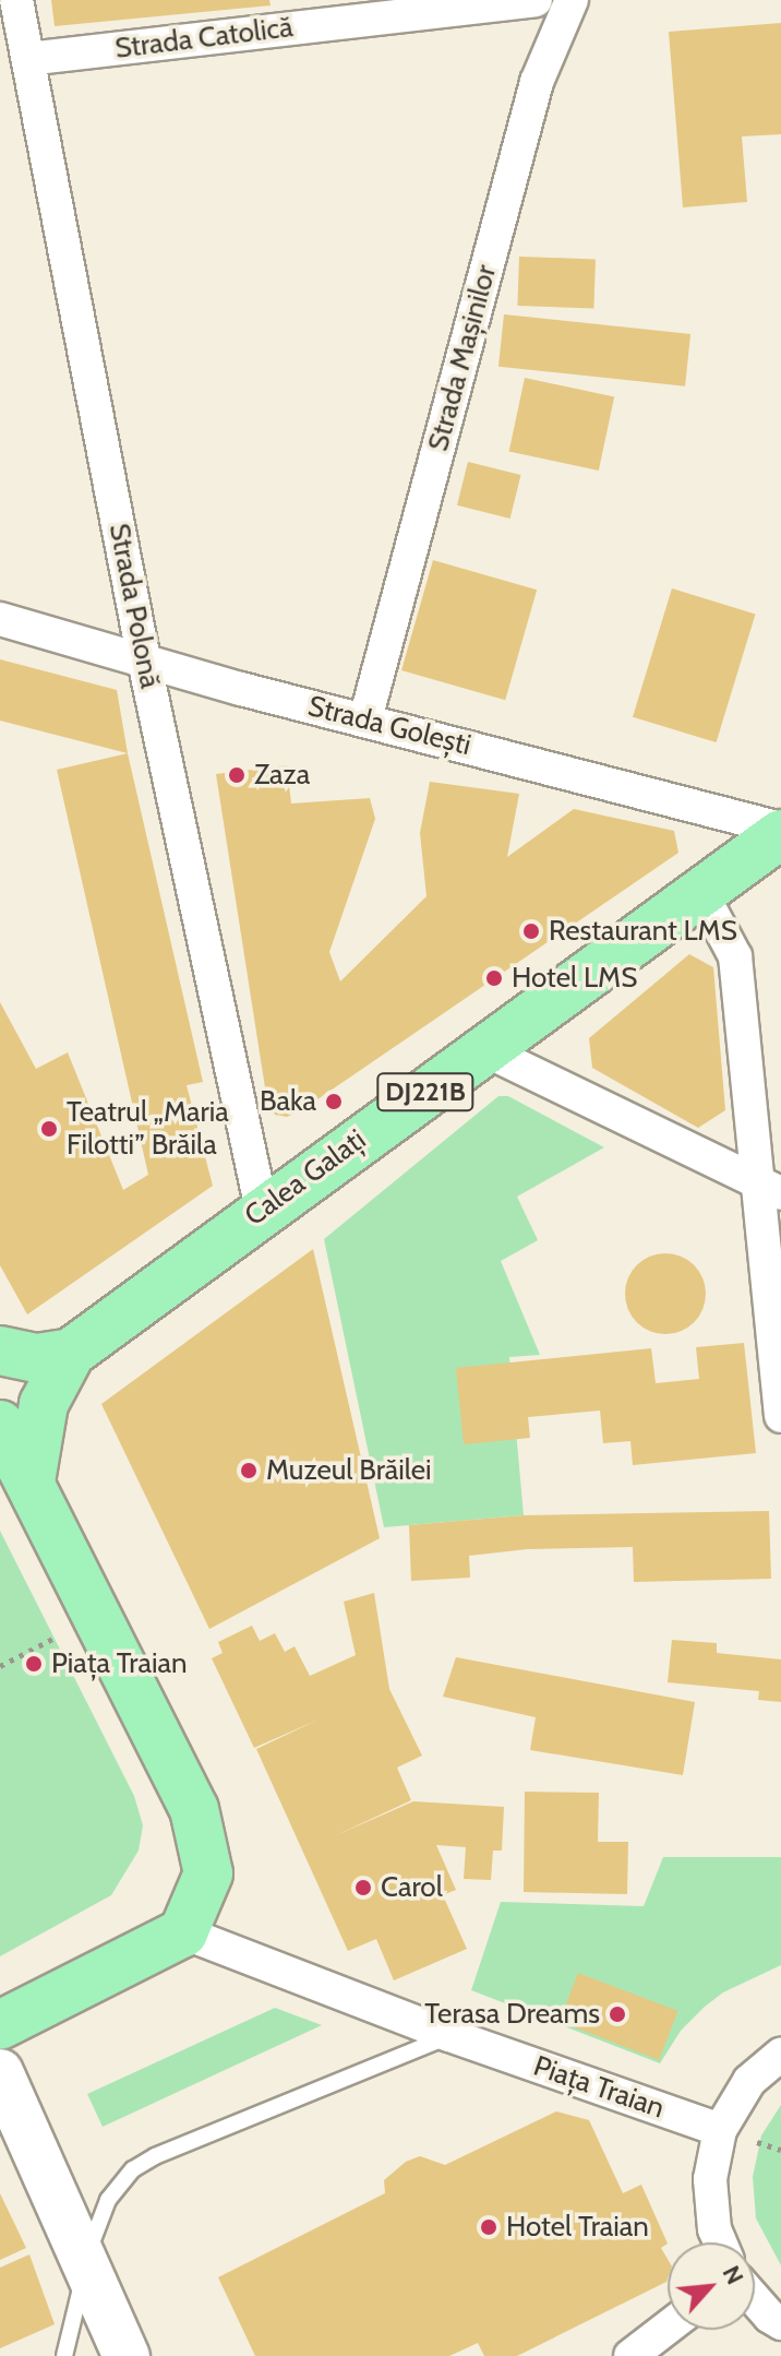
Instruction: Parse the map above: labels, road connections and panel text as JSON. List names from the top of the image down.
{
  "streets": {
    "main road": ["DJ221B", "Calea Galați"],
    "street": [
      "Strada Catolică",
      "Strada Mașinilor",
      "Strada Polonă",
      "Strada Golești",
      "Piața Traian"
    ]
  },
  "crossings": [
    ["Strada Catolică", "Strada Polonă"],
    ["Strada Mașinilor", "Strada Golești"],
    ["Strada Polonă", "Strada Golești"],
    ["Strada Polonă", "Calea Galați"],
    ["Strada Golești", "Calea Galați"]
  ],
  "places": [
    "Zaza",
    "Restaurant LMS",
    "Hotel LMS",
    "Baka",
    "Teatrul „Maria Filotti” Brăila",
    "Muzeul Brăilei",
    "Piața Traian",
    "Carol",
    "Terasa Dreams",
    "Hotel Traian"
  ],
  "north": "top right"
}
